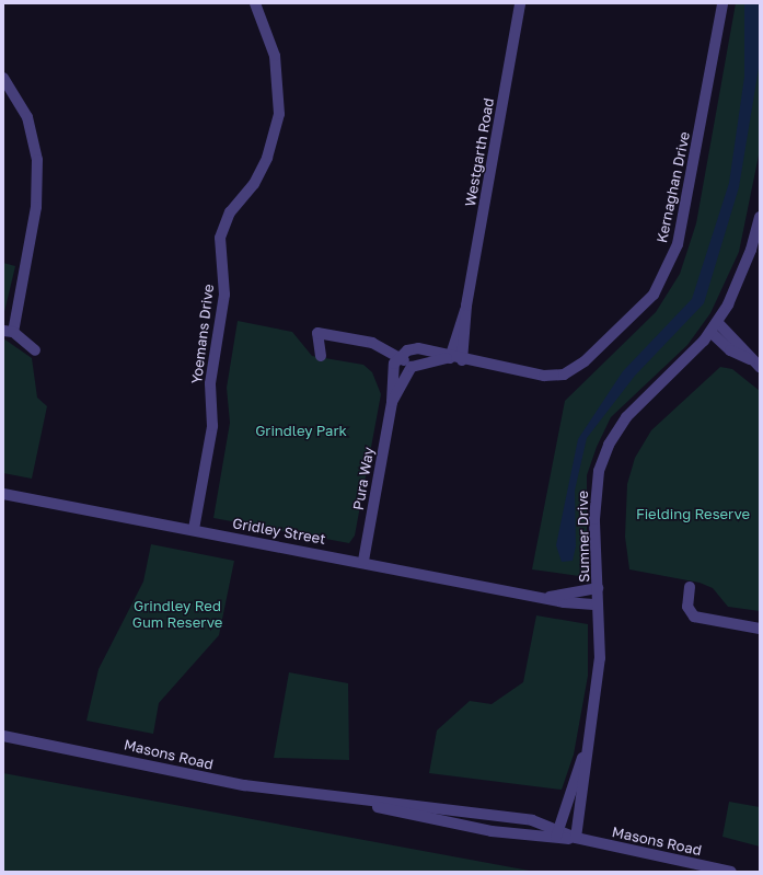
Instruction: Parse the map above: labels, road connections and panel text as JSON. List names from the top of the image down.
{
  "streets": {
    "street": [
      "Westgarth Road",
      "Kernaghan Drive",
      "Yoemans Drive",
      "Pura Way",
      "Gridley Street",
      "Sumner Drive",
      "Masons Road"
    ]
  },
  "crossings": [
    ["Westgarth Road", "Kernaghan Drive"],
    ["Kernaghan Drive", "Pura Way"],
    ["Yoemans Drive", "Gridley Street"],
    ["Pura Way", "Gridley Street"],
    ["Gridley Street", "Sumner Drive"],
    ["Sumner Drive", "Masons Road"]
  ],
  "parks": ["Grindley Park", "Fielding Reserve", "Grindley Red Gum Reserve"]
}
